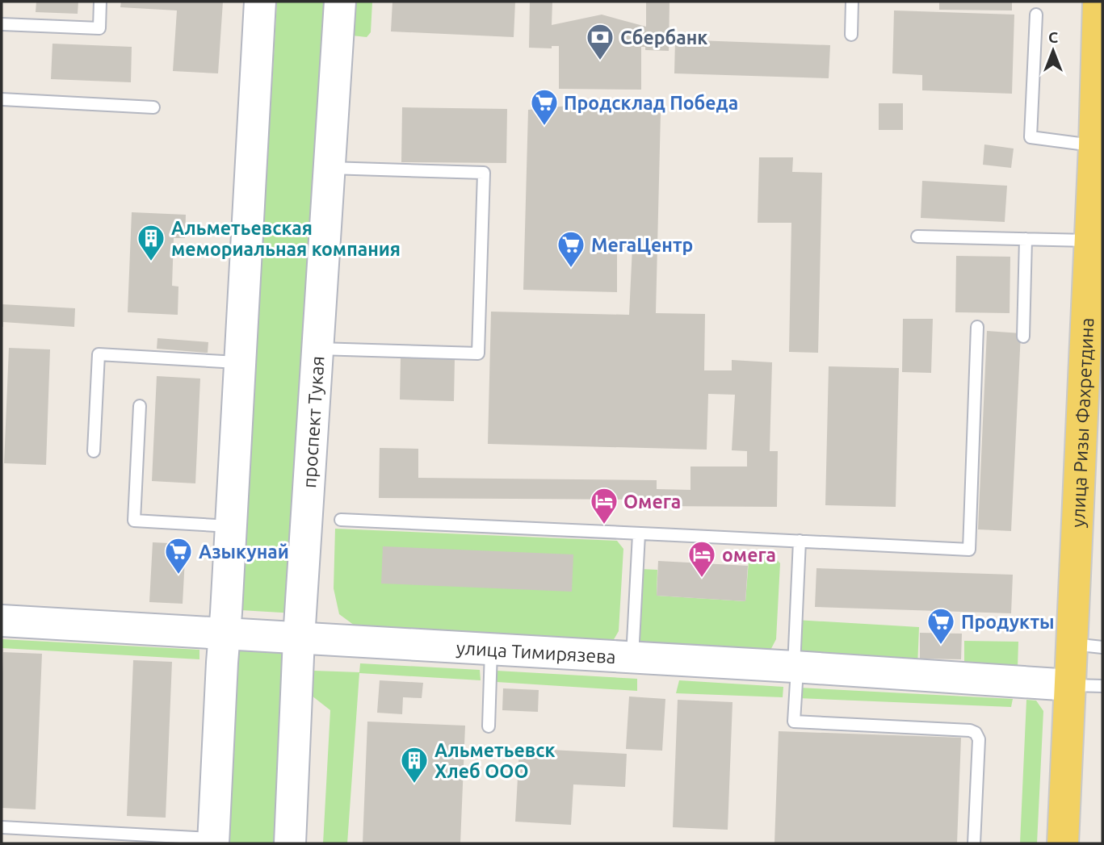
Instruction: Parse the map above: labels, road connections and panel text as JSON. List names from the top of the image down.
{
  "streets": {
    "main road": ["проспект Тукая", "улица Ризы Фахретдина", "улица Тимирязева"]
  },
  "crossings": [
    ["проспект Тукая", "улица Тимирязева"],
    ["улица Ризы Фахретдина", "улица Тимирязева"]
  ],
  "places": {
    "bank": ["Сбербанк"],
    "supermarket": [
      "Продсклад Победа",
      "МегаЦентр",
      "Азыкунай",
      "Продукты"
    ],
    "building": ["Альметьевская мемориальная компания", "Альметьевск Хлеб ООО"],
    "hotel": ["Омега", "омега"]
  },
  "north": "top"
}
